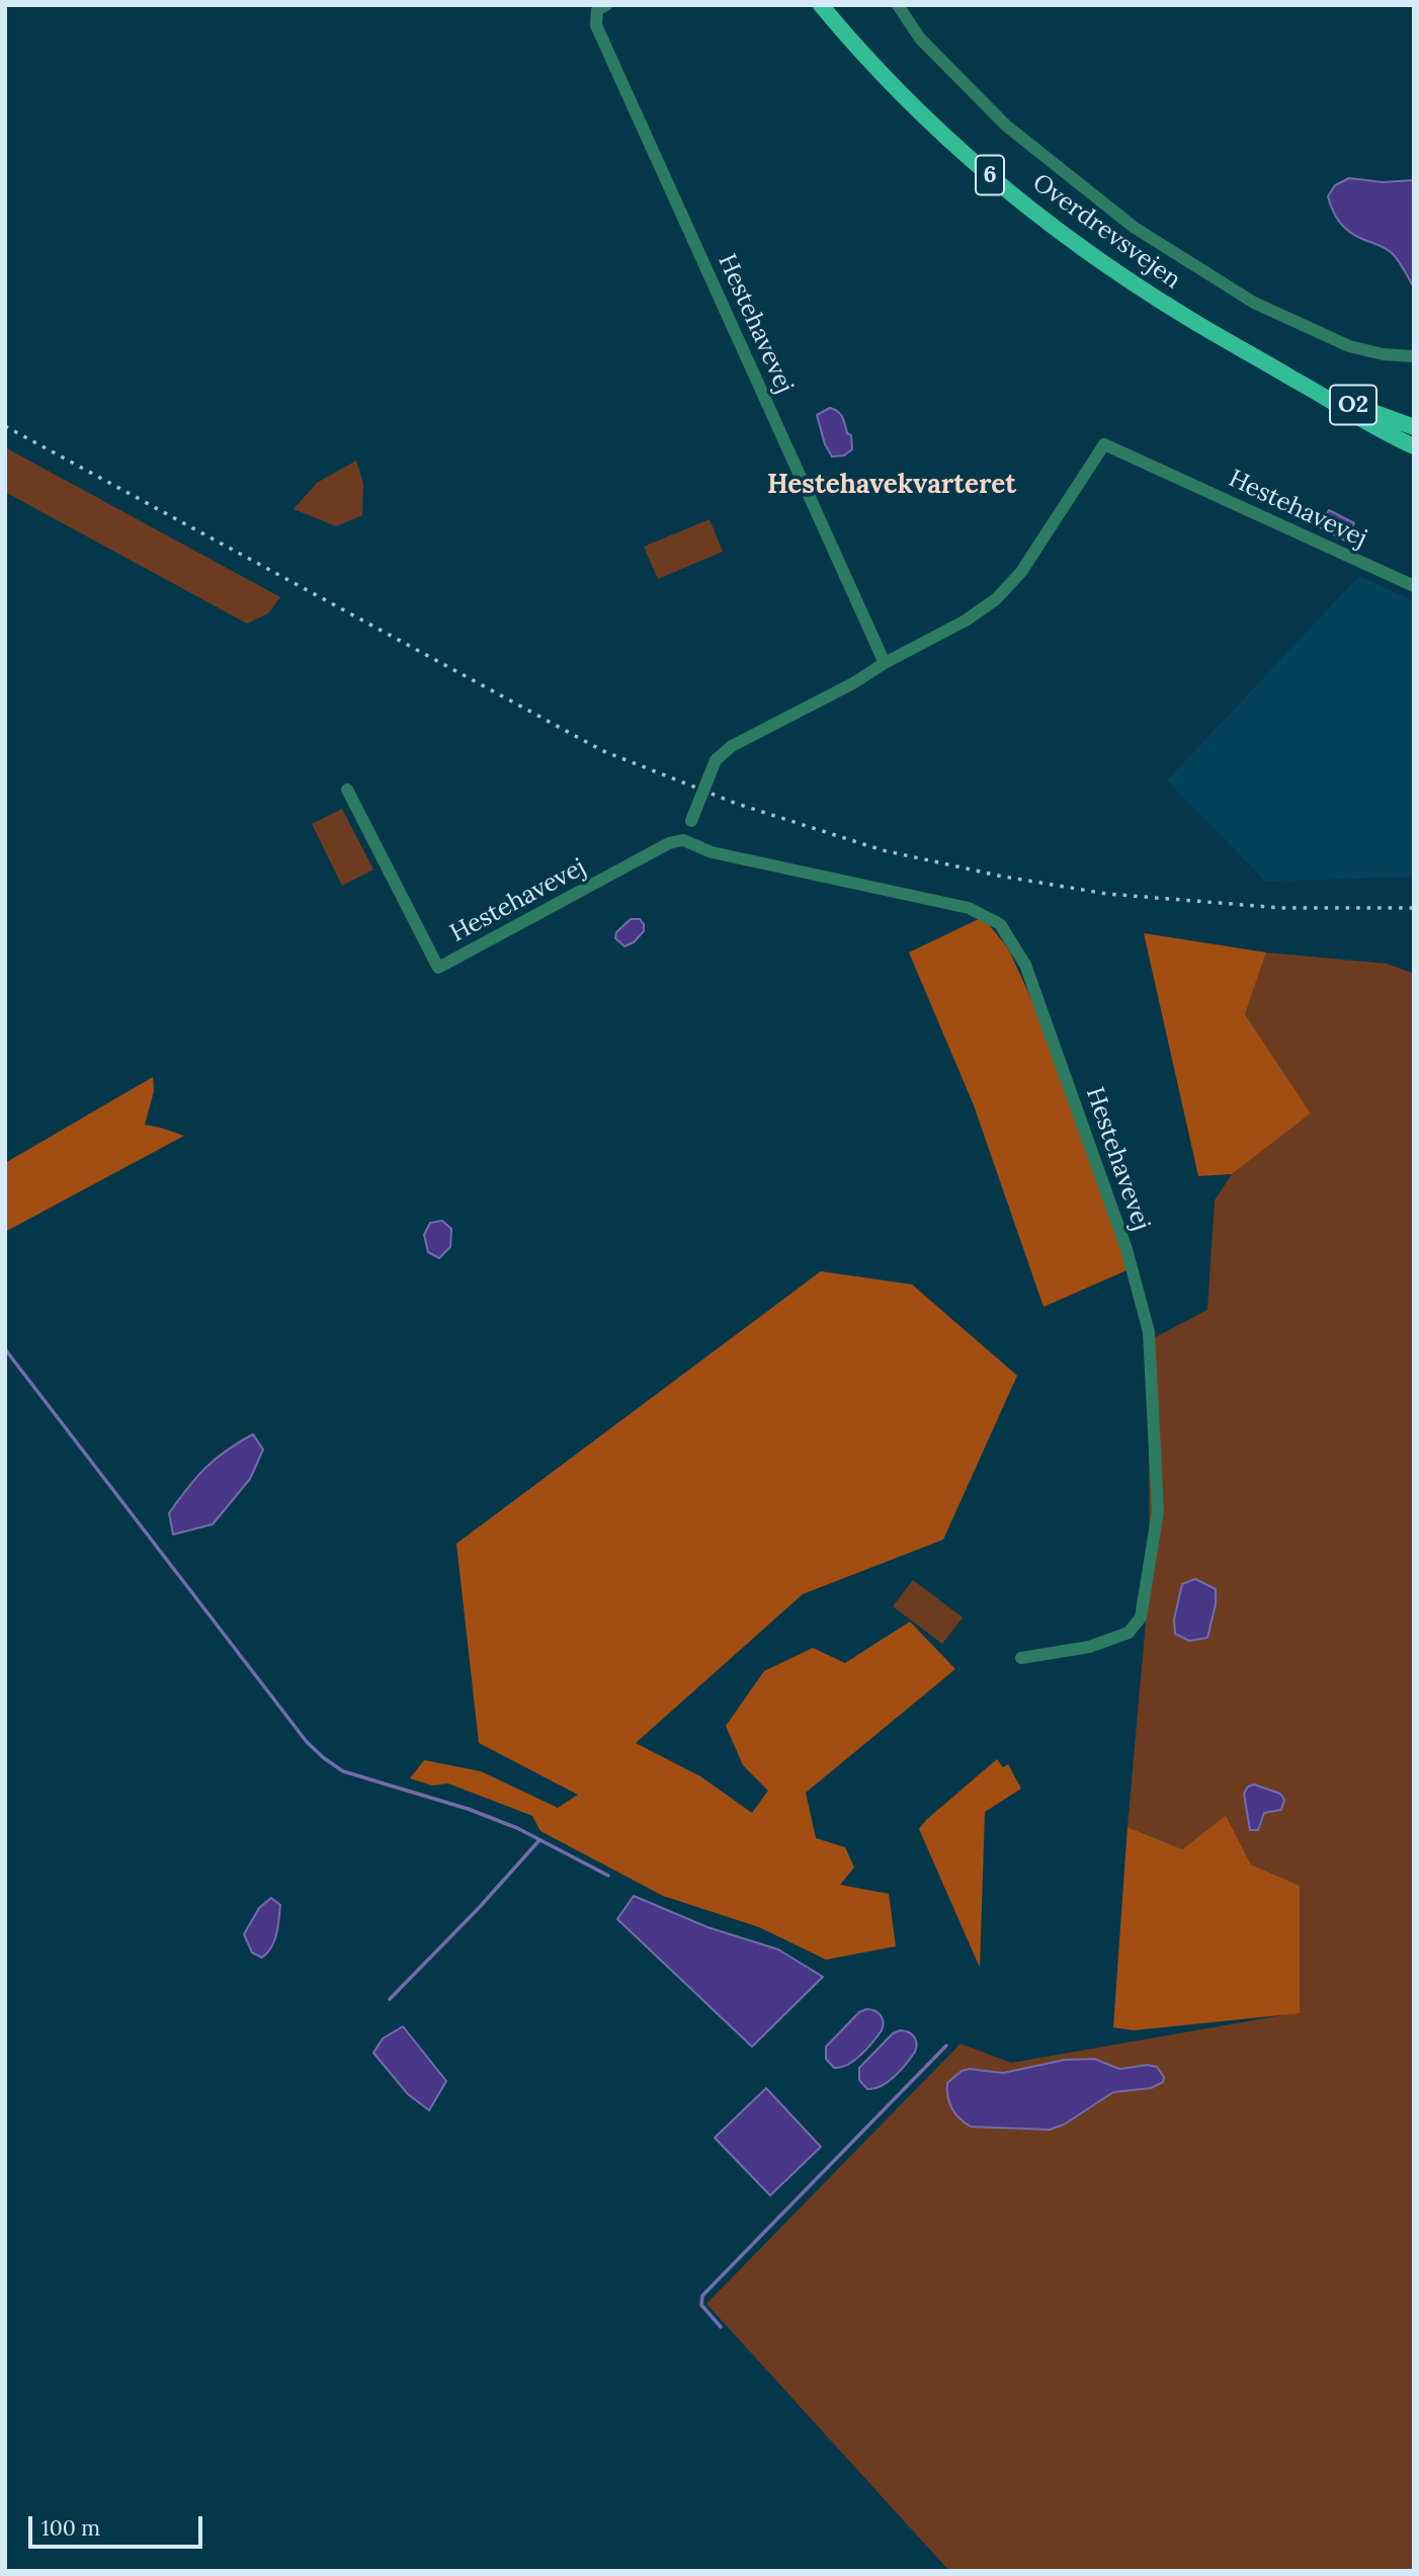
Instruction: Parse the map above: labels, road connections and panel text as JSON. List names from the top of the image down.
{
  "streets": {
    "main road": ["6", "Overdrevsvejen", "O2"],
    "street": ["Hestehavevej"]
  },
  "districts": ["Hestehavekvarteret"],
  "scale_bar": "100 m"
}
